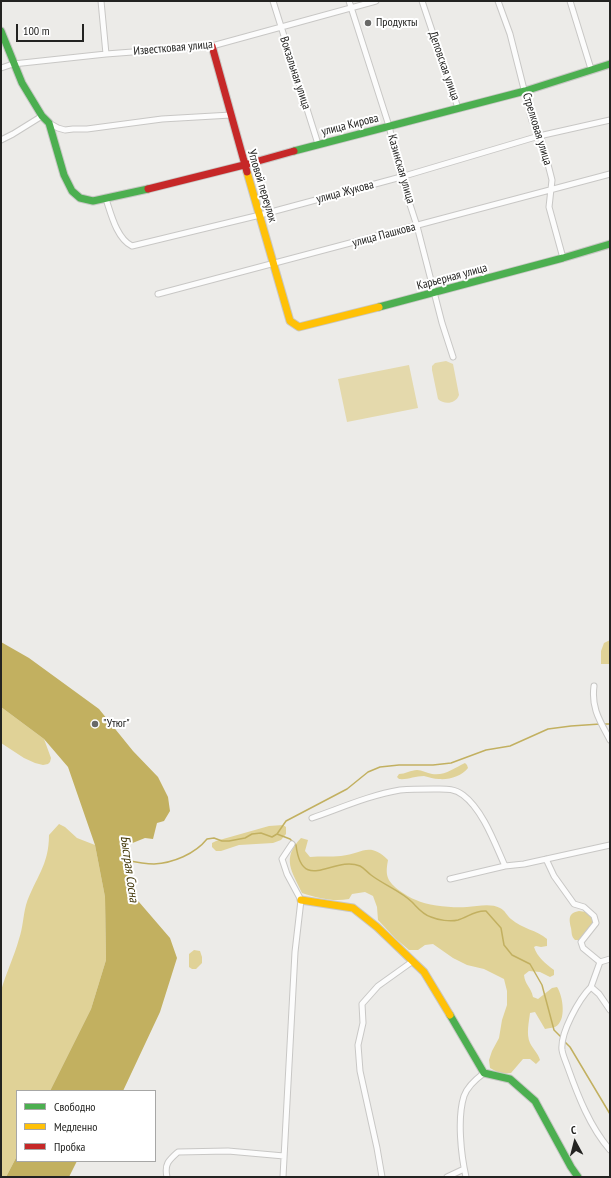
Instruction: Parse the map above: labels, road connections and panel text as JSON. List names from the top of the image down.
{
  "streets": {
    "street": [
      "Известковая улица",
      "Деповская улица",
      "Вокзальная улица",
      "улица Кирова",
      "Стрелковая улица",
      "Казинская улица",
      "Угловой переулок",
      "улица Жукова",
      "улица Пашкова",
      "Карьерная улица"
    ]
  },
  "crossings": [
    ["Известковая улица", "Вокзальная улица"],
    ["Известковая улица", "Казинская улица"],
    ["Известковая улица", "Угловой переулок"],
    ["Деповская улица", "улица Кирова"],
    ["Вокзальная улица", "улица Кирова"],
    ["улица Кирова", "Стрелковая улица"],
    ["улица Кирова", "Казинская улица"],
    ["улица Кирова", "Угловой переулок"],
    ["улица Кирова", "улица Жукова"],
    ["Стрелковая улица", "улица Жукова"],
    ["Стрелковая улица", "улица Пашкова"],
    ["Стрелковая улица", "Карьерная улица"],
    ["Казинская улица", "улица Жукова"],
    ["Казинская улица", "улица Пашкова"],
    ["Казинская улица", "Карьерная улица"],
    ["Угловой переулок", "улица Жукова"],
    ["Угловой переулок", "улица Пашкова"],
    ["Угловой переулок", "Карьерная улица"]
  ],
  "water": ["Быстрая Сосна"],
  "places": ["Продукты", "\"Утюг\""],
  "legend": ["Свободно", "Медленно", "Пробка"],
  "scale_bar": "100 m",
  "north": "top"
}
